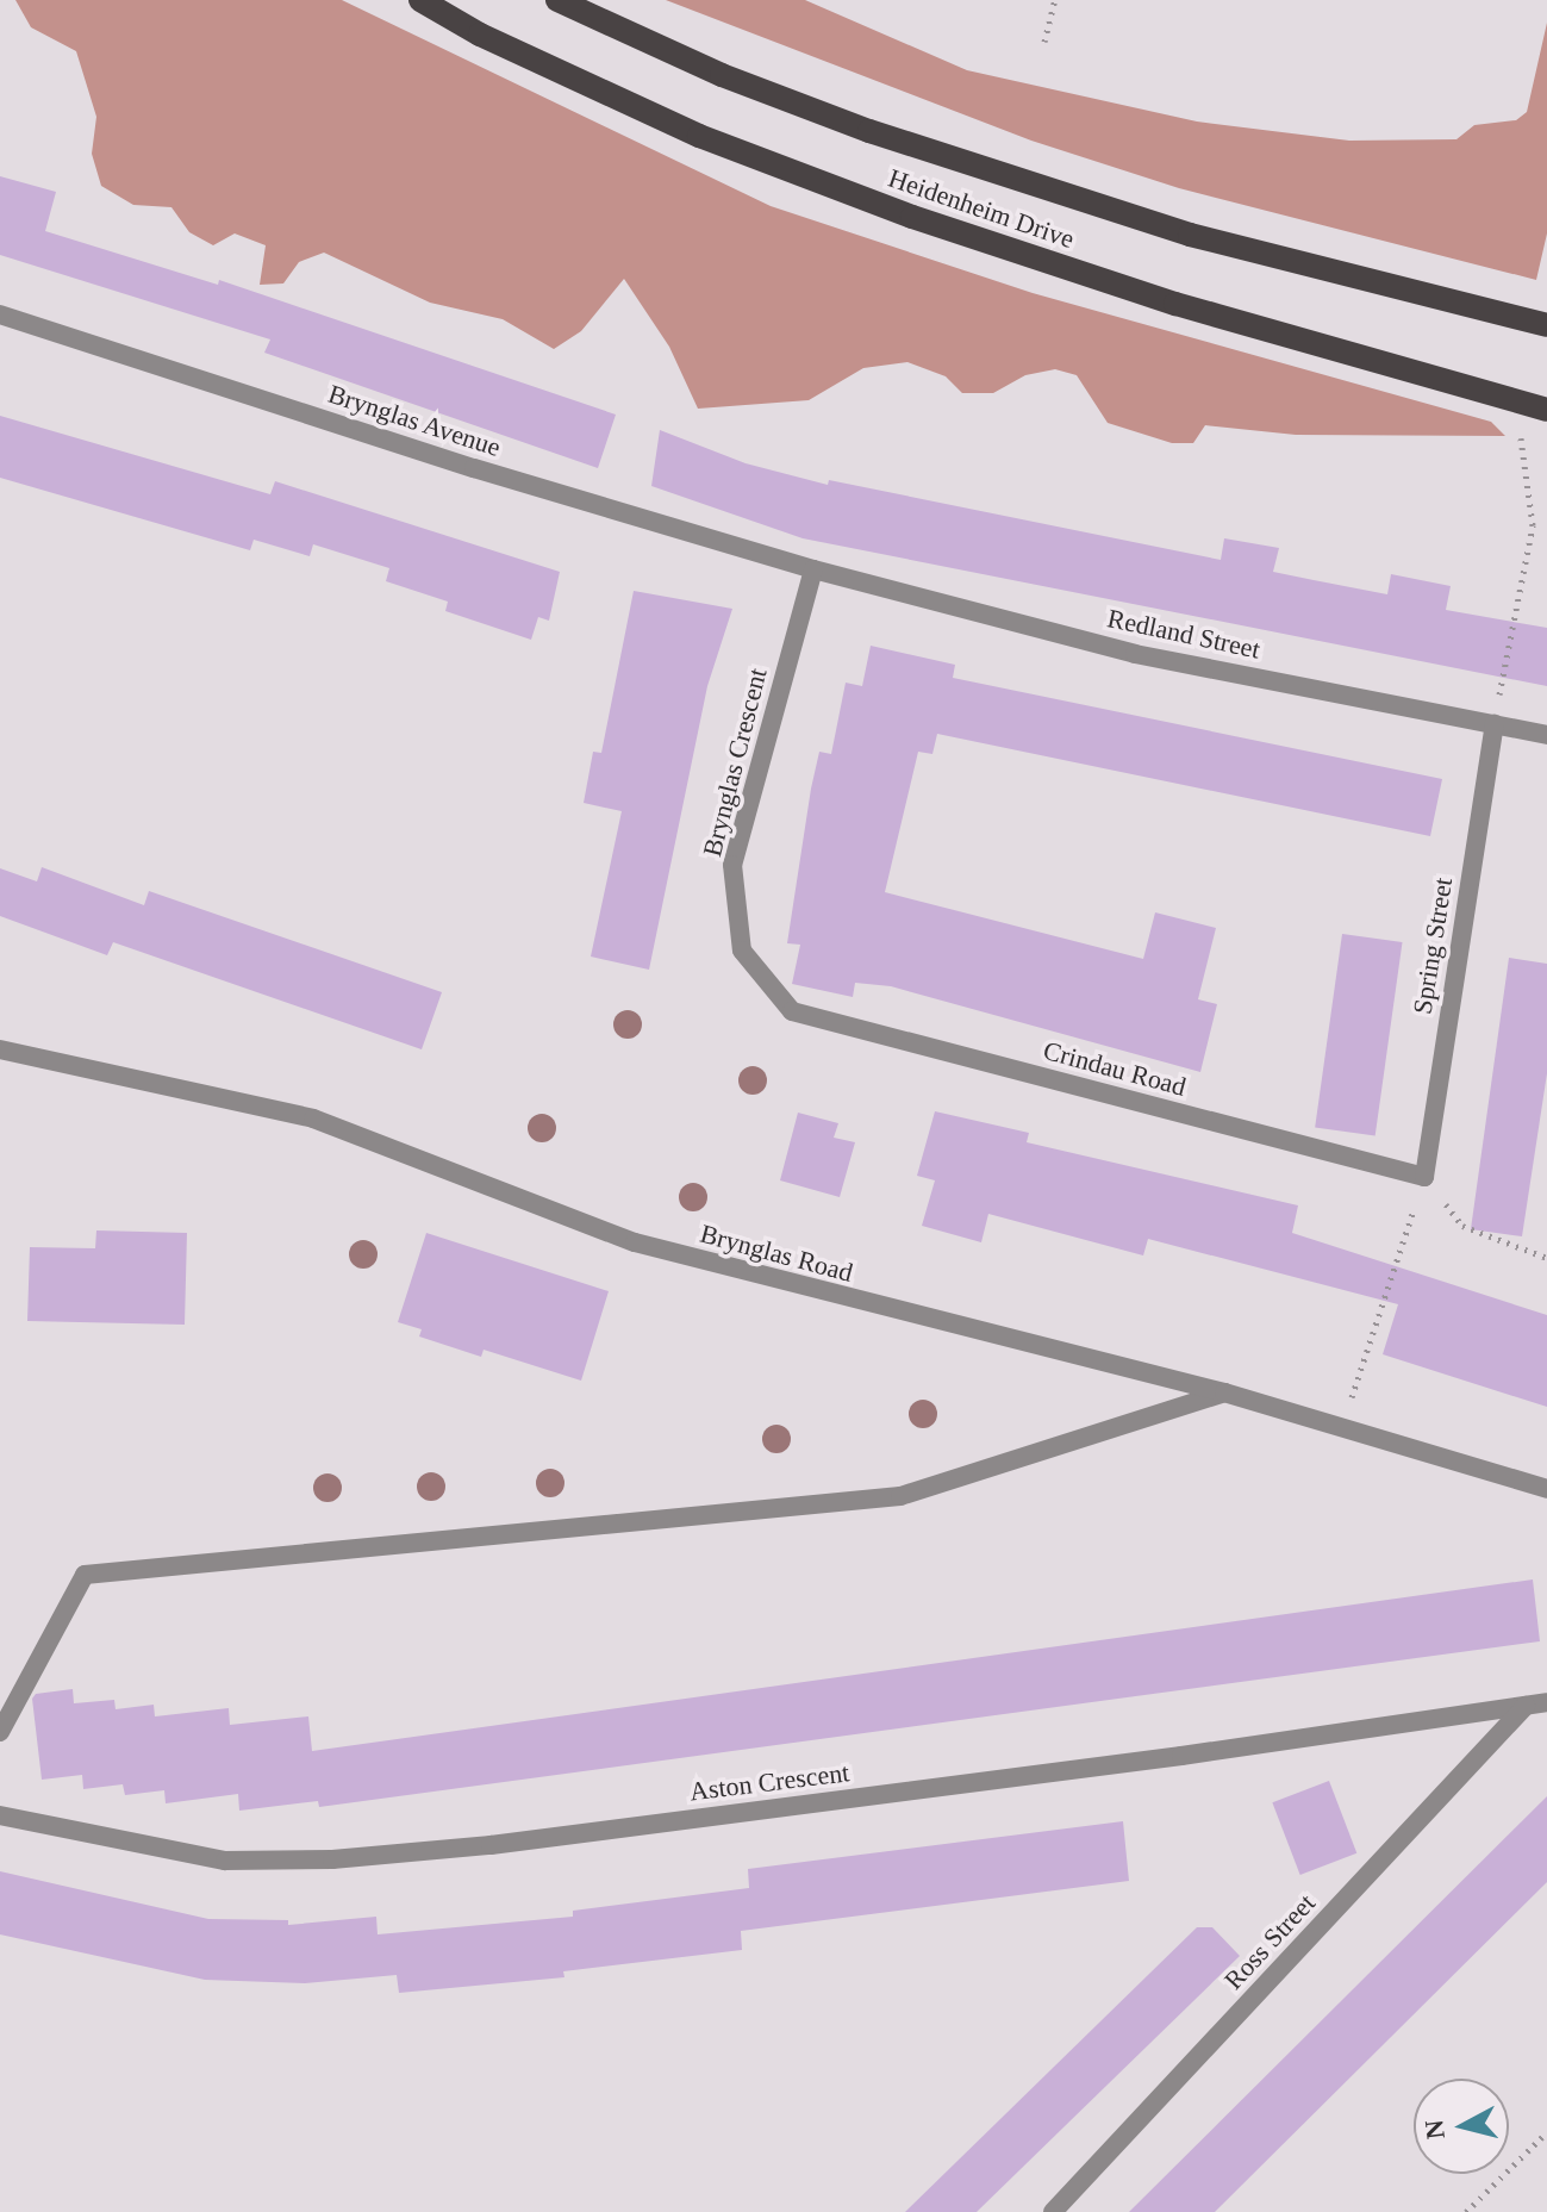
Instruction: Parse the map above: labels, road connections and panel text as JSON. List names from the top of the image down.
{
  "streets": {
    "main road": ["Heidenheim Drive"],
    "street": [
      "Brynglas Avenue",
      "Redland Street",
      "Brynglas Crescent",
      "Spring Street",
      "Crindau Road",
      "Brynglas Road",
      "Aston Crescent",
      "Ross Street"
    ]
  },
  "crossings": [
    ["Brynglas Avenue", "Redland Street"],
    ["Brynglas Avenue", "Brynglas Crescent"],
    ["Redland Street", "Brynglas Crescent"],
    ["Redland Street", "Spring Street"],
    ["Brynglas Crescent", "Crindau Road"],
    ["Spring Street", "Crindau Road"],
    ["Aston Crescent", "Ross Street"]
  ],
  "north": "left"
}
